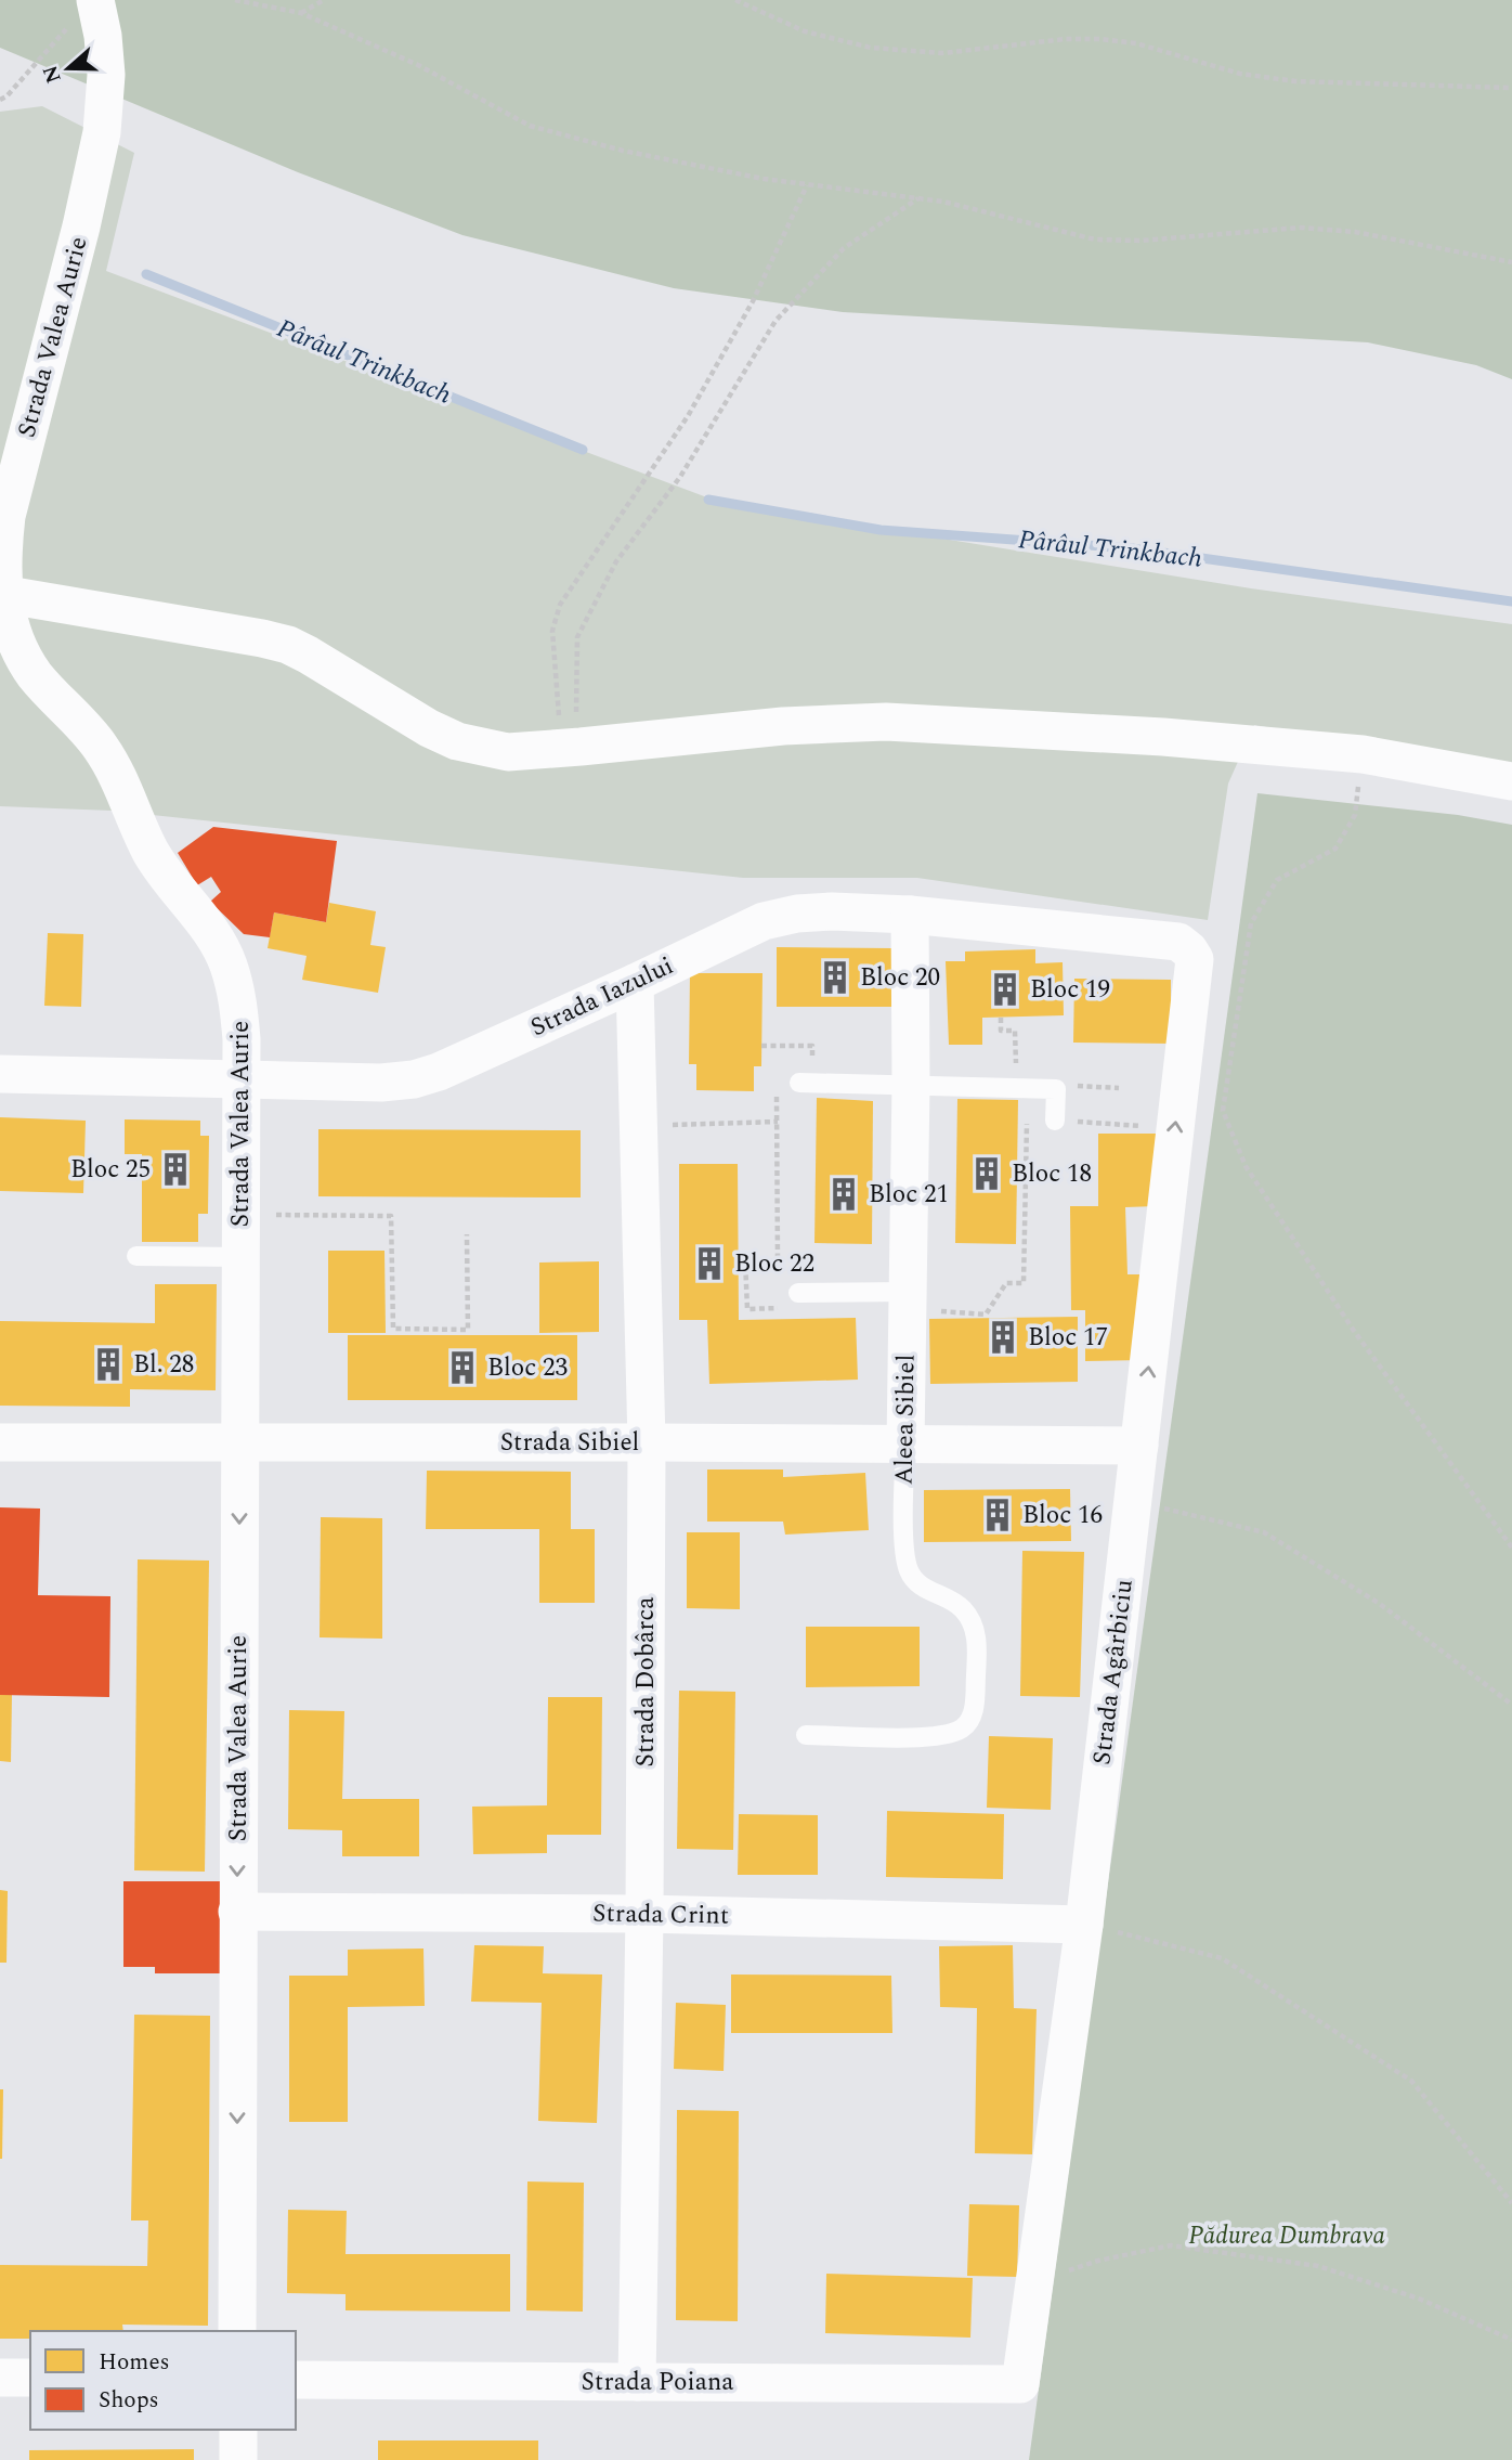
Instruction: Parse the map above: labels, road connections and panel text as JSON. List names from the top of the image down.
{
  "streets": {
    "street": [
      "Strada Valea Aurie",
      "Strada Iazului",
      "Aleea Sibiel",
      "Strada Sibiel",
      "Strada Agârbiciu",
      "Strada Dobârca",
      "Strada Crint",
      "Strada Poiana"
    ]
  },
  "crossings": [
    ["Strada Valea Aurie", "Strada Iazului"],
    ["Strada Valea Aurie", "Strada Sibiel"],
    ["Strada Valea Aurie", "Strada Crint"],
    ["Strada Iazului", "Aleea Sibiel"],
    ["Strada Iazului", "Strada Agârbiciu"],
    ["Strada Iazului", "Strada Dobârca"],
    ["Aleea Sibiel", "Strada Sibiel"],
    ["Strada Sibiel", "Strada Agârbiciu"],
    ["Strada Sibiel", "Strada Dobârca"],
    ["Strada Agârbiciu", "Strada Crint"],
    ["Strada Agârbiciu", "Strada Poiana"],
    ["Strada Dobârca", "Strada Crint"],
    ["Strada Dobârca", "Strada Poiana"]
  ],
  "one_way": ["Strada Valea Aurie"],
  "water": ["Pârâul Trinkbach"],
  "parks": ["Pădurea Dumbrava"],
  "places": {
    "building": [
      "Bloc 20",
      "Bloc 19",
      "Bloc 25",
      "Bloc 18",
      "Bloc 21",
      "Bloc 22",
      "Bloc 17",
      "Bl. 28",
      "Bloc 23",
      "Bloc 16"
    ]
  },
  "legend": ["Homes", "Shops"],
  "north": "left"
}
